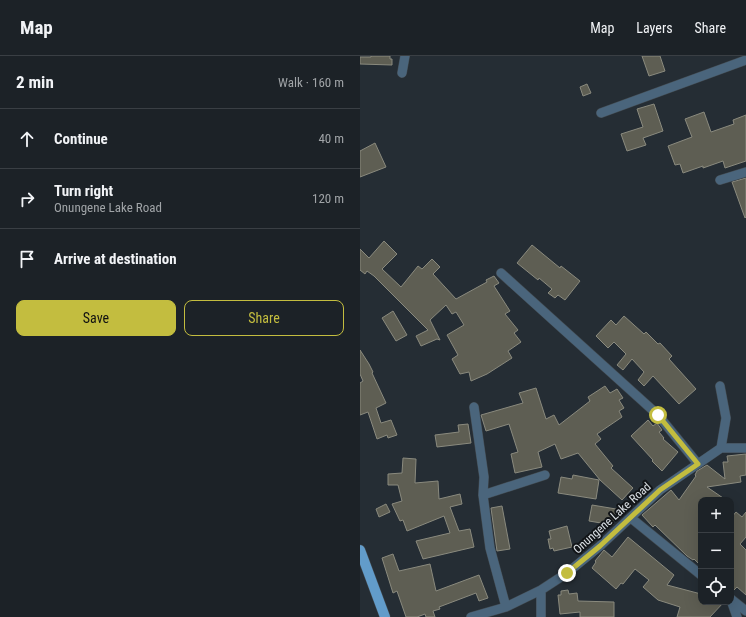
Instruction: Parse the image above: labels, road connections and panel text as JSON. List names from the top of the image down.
{
  "streets": {
    "street": ["Onungene Lake Road"]
  },
  "page": {
    "header": "Map",
    "nav": ["Map", "Layers", "Share"],
    "heading": ["2 min", "Walk · 160 m"],
    "list": [
      ["Continue", "40 m"],
      ["Turn right", "Onungene Lake Road", "120 m"],
      "Arrive at destination"
    ],
    "buttons": ["Save", "Share"],
    "map_buttons": ["+", "−"]
  }
}
